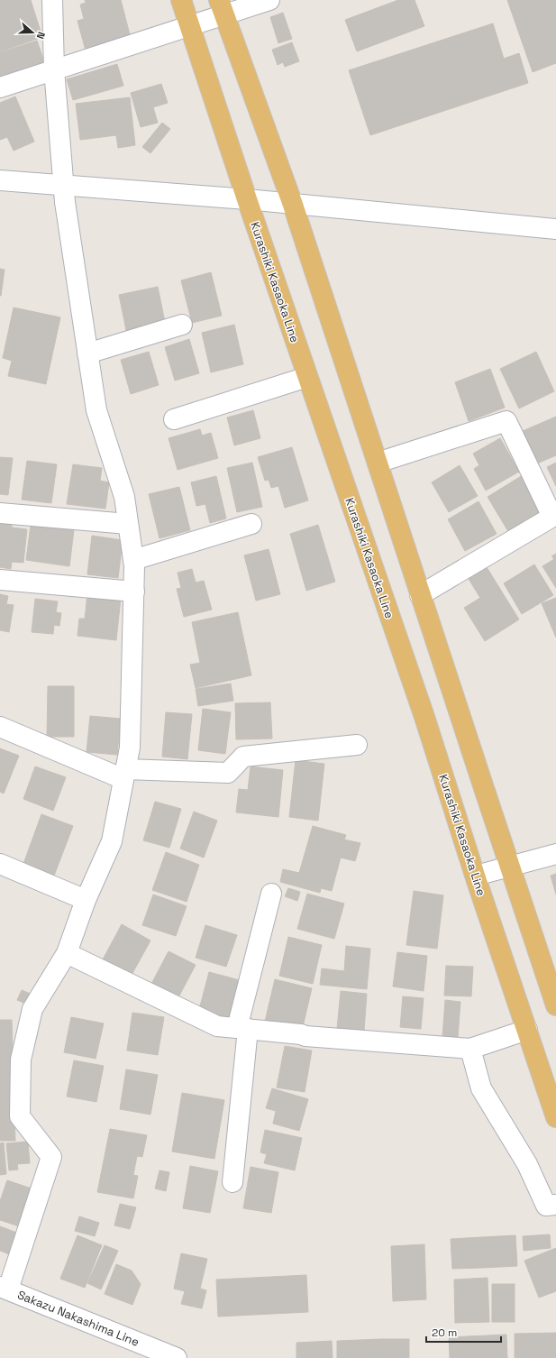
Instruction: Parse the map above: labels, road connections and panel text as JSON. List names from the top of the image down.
{
  "streets": {
    "main road": ["Kurashiki Kasaoka Line"],
    "street": ["Sakazu Nakashima Line"]
  },
  "scale_bar": "20 m",
  "north": "right"
}
